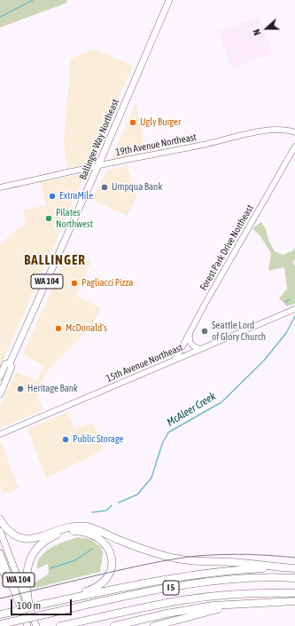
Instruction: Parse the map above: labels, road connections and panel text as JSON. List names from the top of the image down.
{
  "streets": {
    "highway": ["I 5"],
    "main road": ["Ballinger Way Northeast", "WA 104"],
    "street": ["19th Avenue Northeast", "Forest Park Drive Northeast", "15th Avenue Northeast"]
  },
  "crossings": [
    ["Ballinger Way Northeast", "19th Avenue Northeast"],
    ["Forest Park Drive Northeast", "15th Avenue Northeast"]
  ],
  "districts": ["BALLINGER"],
  "water": ["McAleer Creek"],
  "places": [
    "Ugly Burger",
    "Umpqua Bank",
    "ExtraMile",
    "Pilates Northwest",
    "Pagliacci Pizza",
    "McDonald's",
    "Seattle Lord of Glory Church",
    "Heritage Bank",
    "Public Storage"
  ],
  "scale_bar": "100 m",
  "north": "left"
}
